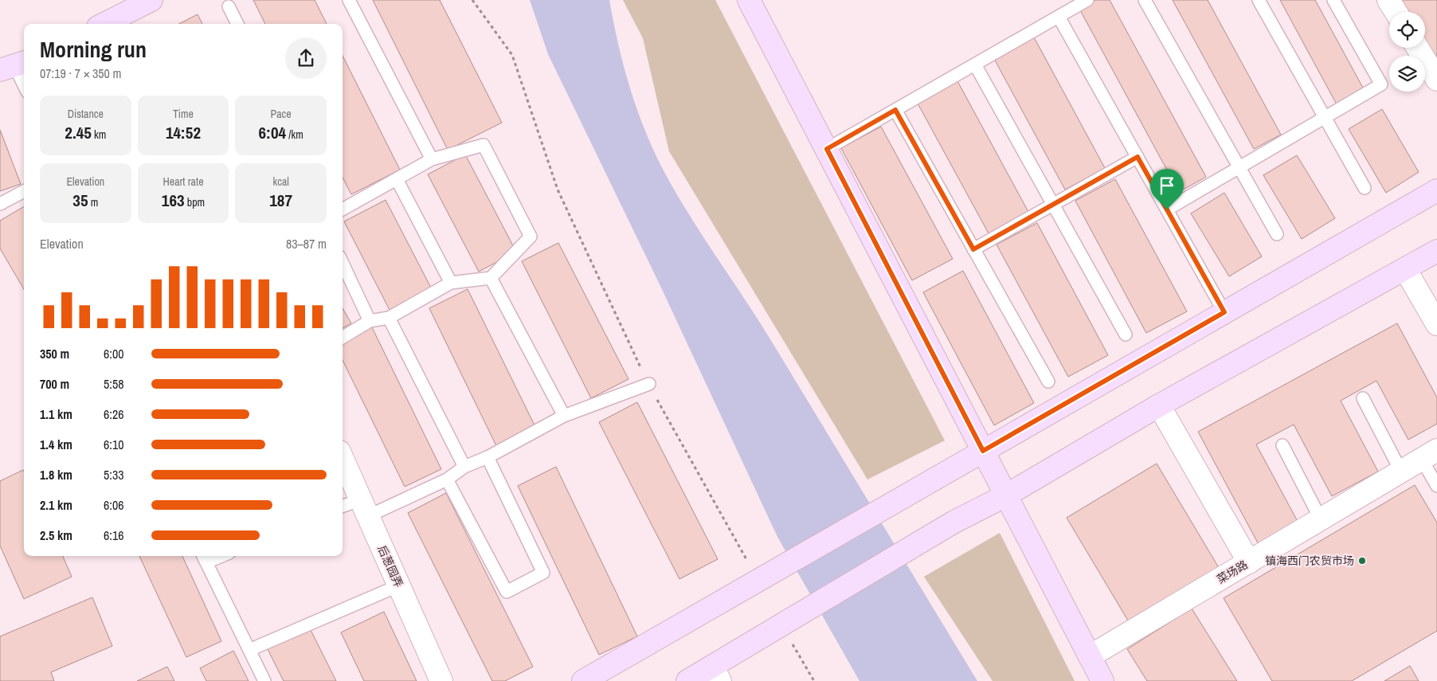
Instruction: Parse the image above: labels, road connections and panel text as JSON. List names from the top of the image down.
{
  "streets": {
    "street": ["后葱园弄", "菜场路"]
  },
  "places": ["镇海西门农贸市场"],
  "page": {
    "heading": ["Morning run", "07:19 · 7 × 350 m"],
    "stats": [
      ["Distance", "2.45 km"],
      ["Time", "14:52"],
      ["Pace", "6:04 /km"],
      ["Elevation", "35 m"],
      ["Heart rate", "163 bpm"],
      ["kcal", "187"]
    ],
    "chart": ["Elevation", "83–87 m"],
    "list": [
      {
        "name": "350 m",
        "note": "6:00"
      },
      {
        "name": "700 m",
        "note": "5:58"
      },
      {
        "name": "1.1 km",
        "note": "6:26"
      },
      {
        "name": "1.4 km",
        "note": "6:10"
      },
      {
        "name": "1.8 km",
        "note": "5:33"
      },
      {
        "name": "2.1 km",
        "note": "6:06"
      },
      {
        "name": "2.5 km",
        "note": "6:16"
      }
    ]
  }
}
